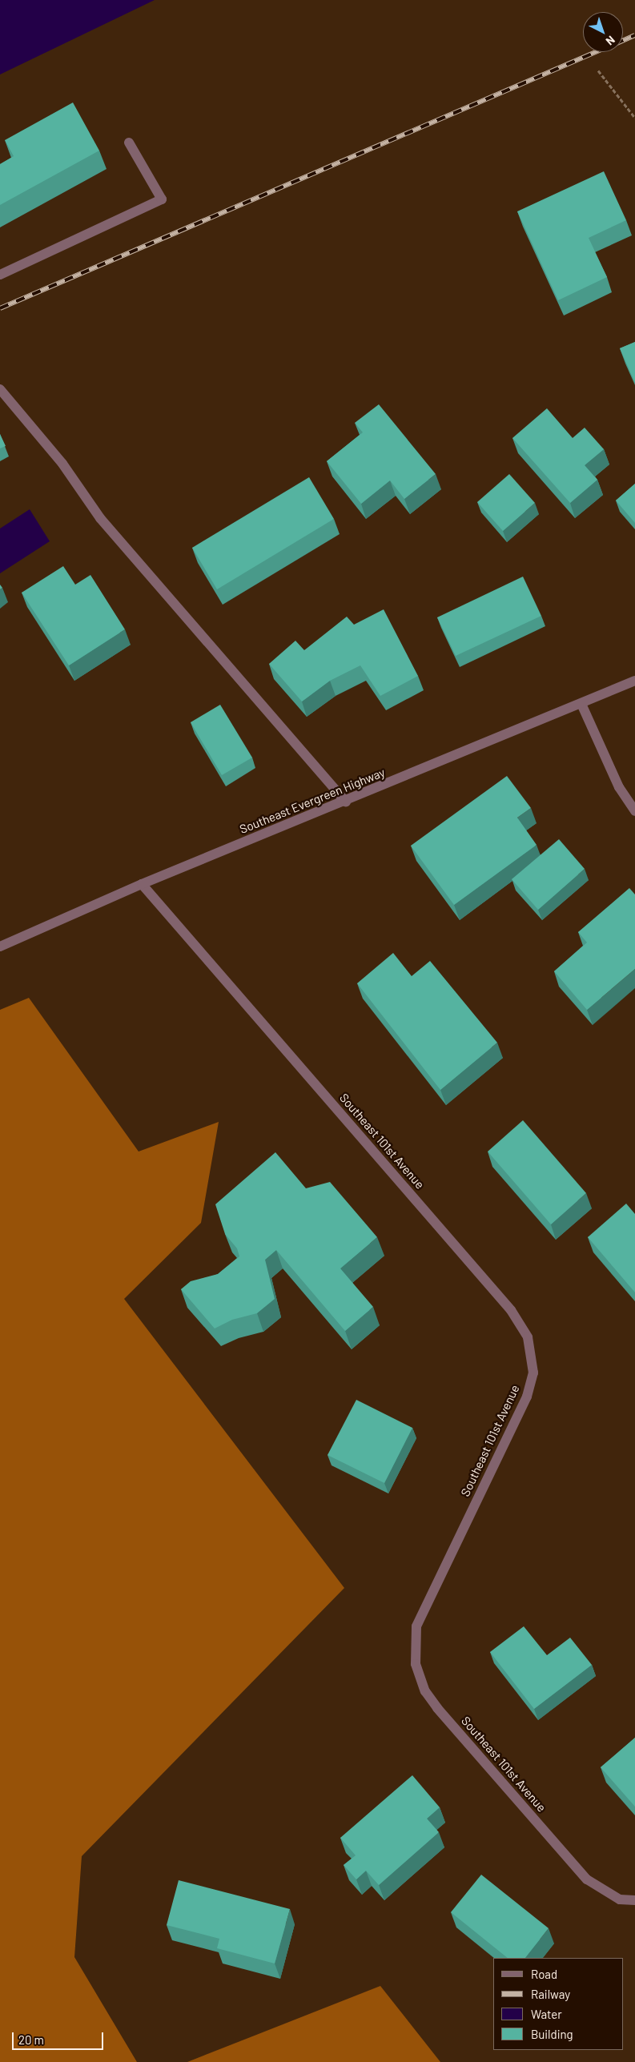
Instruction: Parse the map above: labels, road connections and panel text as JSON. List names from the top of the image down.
{
  "streets": {
    "street": ["Southeast Evergreen Highway", "Southeast 101st Avenue"]
  },
  "crossings": [
    ["Southeast Evergreen Highway", "Southeast 101st Avenue"]
  ],
  "legend": [
    "Road",
    "Railway",
    "Water",
    "Building"
  ],
  "scale_bar": "20 m",
  "north": "bottom right"
}
